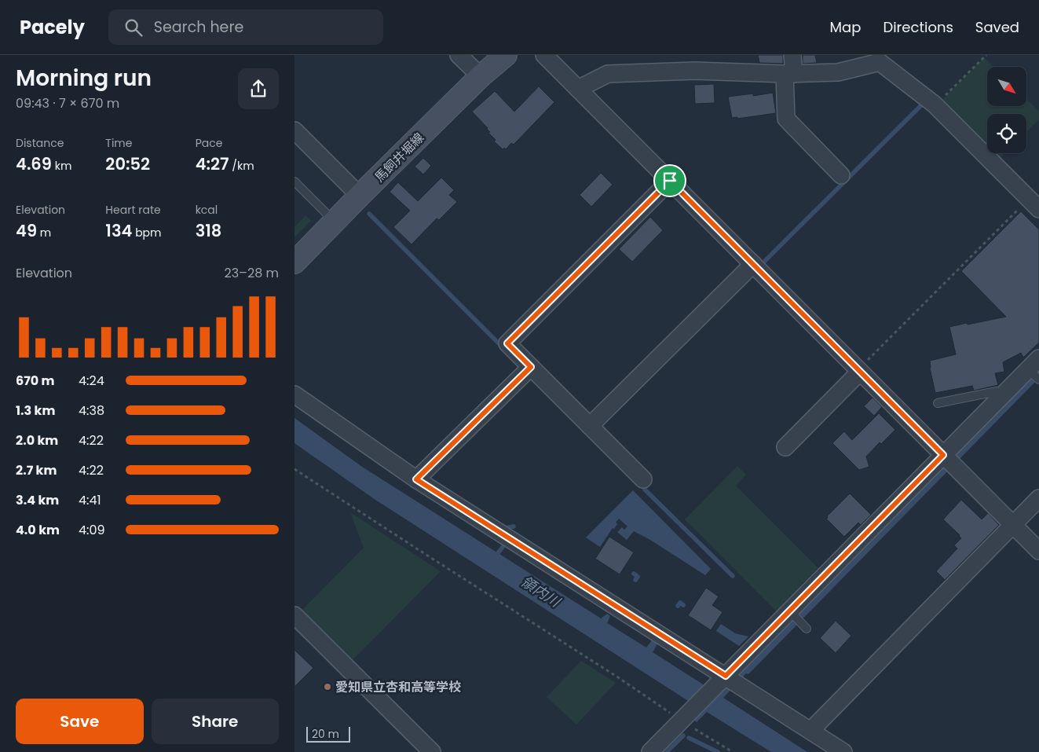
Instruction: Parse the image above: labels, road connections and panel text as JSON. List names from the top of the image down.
{
  "streets": {
    "main road": ["馬飼井堀線"]
  },
  "water": ["領内川"],
  "places": ["愛知県立杏和高等学校"],
  "scale_bar": "20 m",
  "north": "bottom right",
  "page": {
    "header": "Pacely",
    "search": "Search here",
    "nav": ["Map", "Directions", "Saved"],
    "heading": ["Morning run", "09:43 · 7 × 670 m"],
    "stats": [
      ["Distance", "4.69 km"],
      ["Time", "20:52"],
      ["Pace", "4:27 /km"],
      ["Elevation", "49 m"],
      ["Heart rate", "134 bpm"],
      ["kcal", "318"]
    ],
    "chart": ["Elevation", "23–28 m"],
    "list": [
      {
        "name": "670 m",
        "note": "4:24"
      },
      {
        "name": "1.3 km",
        "note": "4:38"
      },
      {
        "name": "2.0 km",
        "note": "4:22"
      },
      {
        "name": "2.7 km",
        "note": "4:22"
      },
      {
        "name": "3.4 km",
        "note": "4:41"
      },
      {
        "name": "4.0 km",
        "note": "4:09"
      }
    ],
    "buttons": ["Save", "Share"],
    "scale": "20 m"
  }
}
